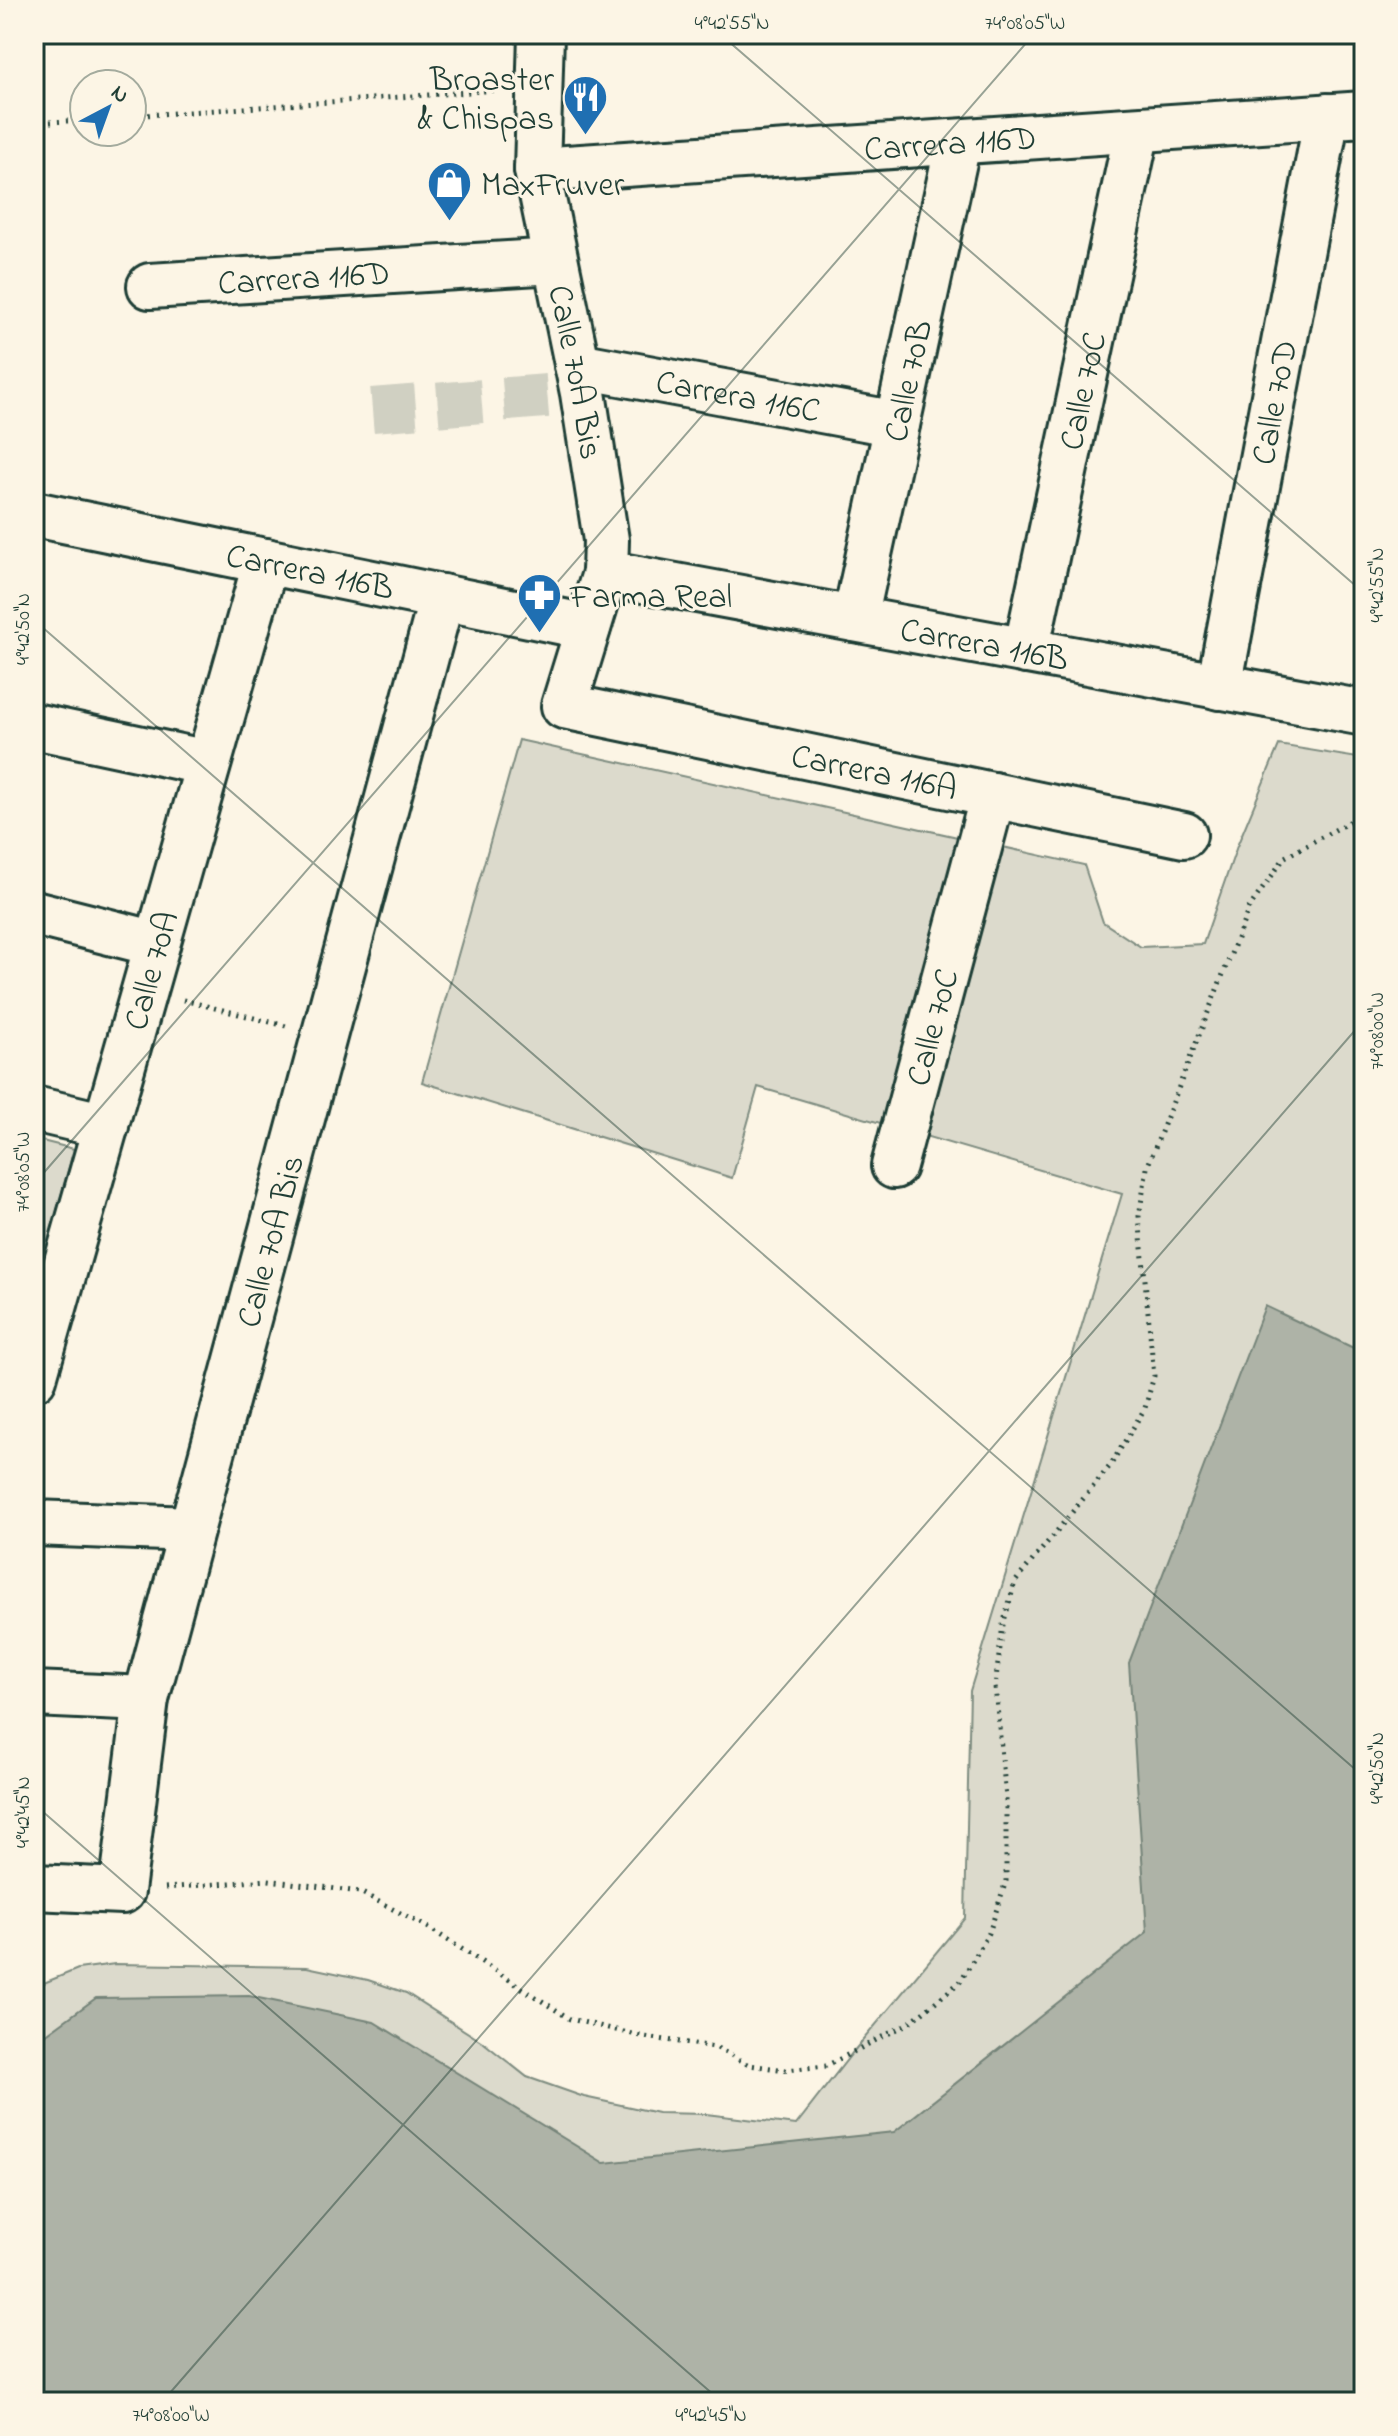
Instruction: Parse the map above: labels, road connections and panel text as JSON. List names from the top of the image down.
{
  "streets": {
    "street": [
      "Carrera 116D",
      "Calle 70A Bis",
      "Calle 70B",
      "Calle 70C",
      "Carrera 116C",
      "Calle 70D",
      "Carrera 116B",
      "Carrera 116A",
      "Calle 70A"
    ]
  },
  "crossings": [
    ["Carrera 116D", "Calle 70A Bis"],
    ["Carrera 116D", "Calle 70B"],
    ["Carrera 116D", "Calle 70C"],
    ["Carrera 116D", "Calle 70D"],
    ["Calle 70A Bis", "Carrera 116C"],
    ["Calle 70A Bis", "Carrera 116B"],
    ["Calle 70A Bis", "Carrera 116A"],
    ["Calle 70B", "Carrera 116C"],
    ["Calle 70B", "Carrera 116B"],
    ["Calle 70C", "Carrera 116B"],
    ["Calle 70C", "Carrera 116A"],
    ["Calle 70D", "Carrera 116B"],
    ["Carrera 116B", "Calle 70A"]
  ],
  "places": {
    "restaurant": ["Broaster & Chispas"],
    "shop": ["MaxFruver"],
    "pharmacy": ["Farma Real"]
  },
  "north": "top right",
  "coordinates": [
    "4°42'55\"N",
    "74°08'05\"W",
    "4°42'50\"N",
    "74°08'00\"W",
    "4°42'45\"N"
  ]
}
